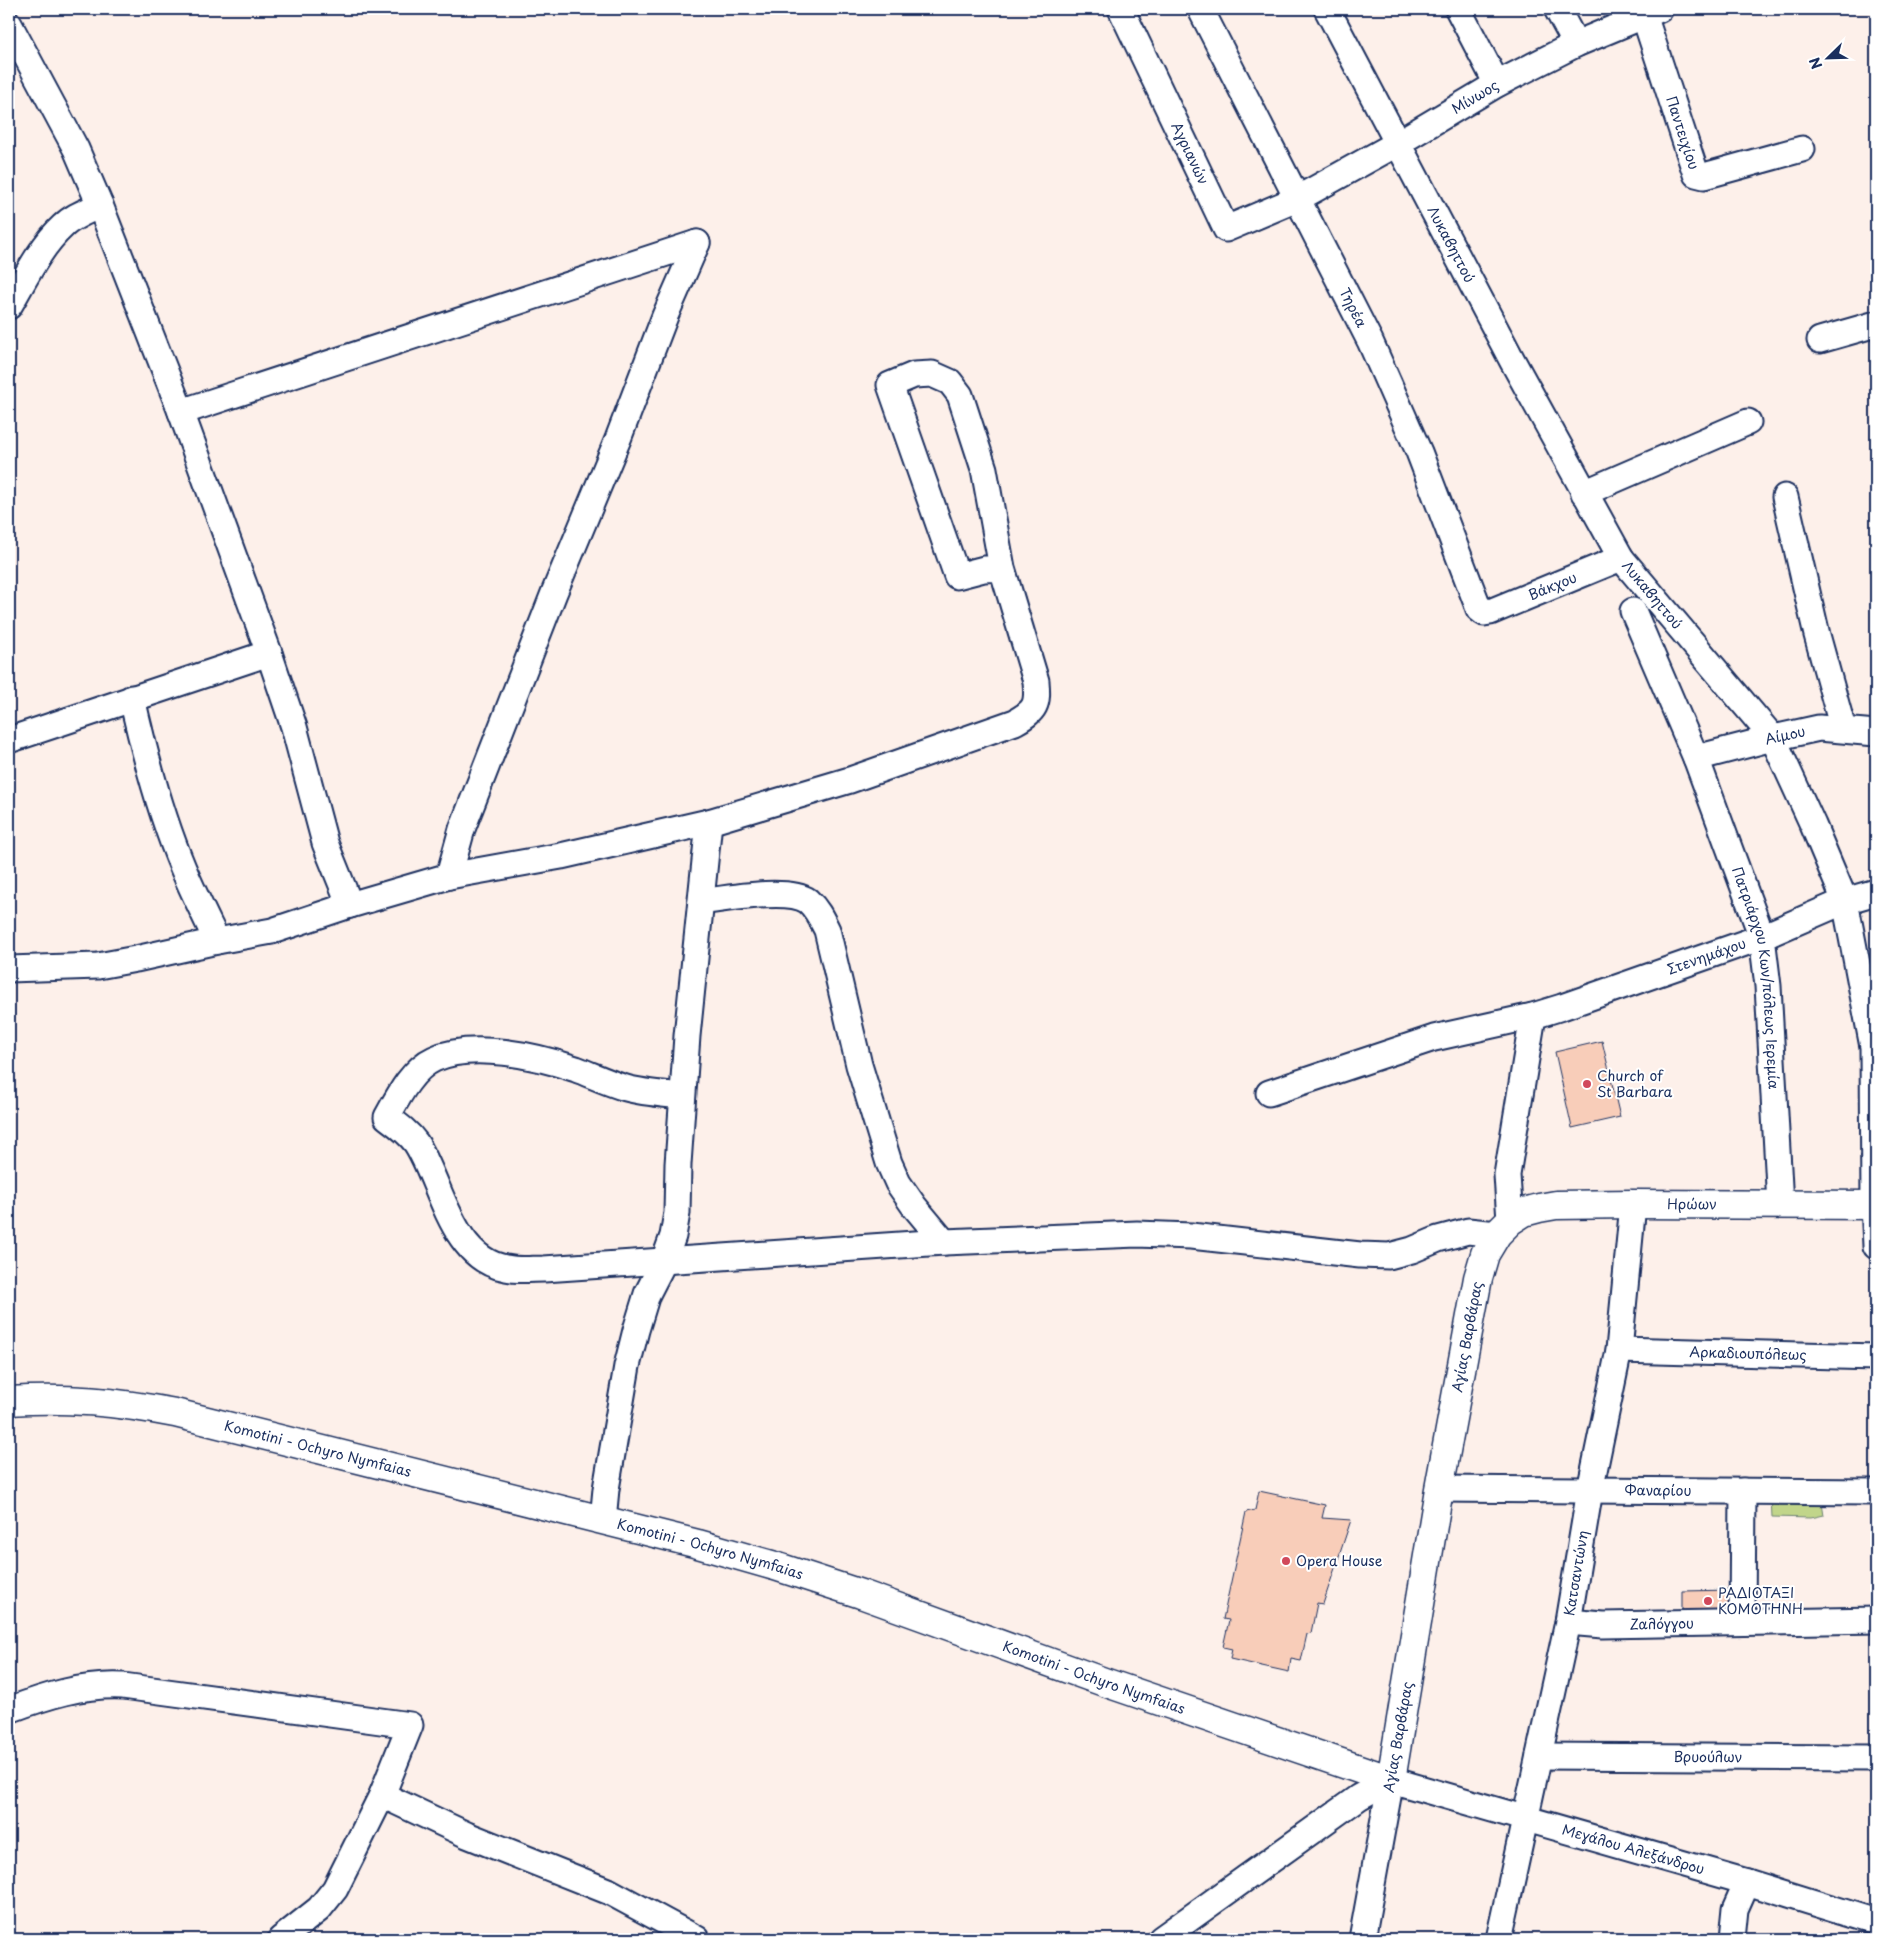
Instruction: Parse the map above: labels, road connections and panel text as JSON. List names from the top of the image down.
{
  "streets": {
    "main road": ["Ηρώων", "Αγίας Βαρβάρας", "Komotini - Ochyro Nymfaias"],
    "street": [
      "Μίνωος",
      "Παντειχίου",
      "Αγριανών",
      "Λυκαβηττού",
      "Τηρέα",
      "Βάκχου",
      "Αίμου",
      "Στενημάχου",
      "Πατριάρχου Κων/πόλεως Ιερεμία",
      "Αρκαδιουπόλεως",
      "Φαναρίου",
      "Κατσαντώνη",
      "Ζαλόγγου",
      "Βρυούλων",
      "Μεγάλου Αλεξάνδρου"
    ]
  },
  "crossings": [
    ["Μίνωος", "Παντειχίου"],
    ["Μίνωος", "Αγριανών"],
    ["Μίνωος", "Λυκαβηττού"],
    ["Μίνωος", "Τηρέα"],
    ["Αγριανών", "Τηρέα"],
    ["Λυκαβηττού", "Βάκχου"],
    ["Λυκαβηττού", "Αίμου"],
    ["Λυκαβηττού", "Στενημάχου"],
    ["Λυκαβηττού", "Ηρώων"],
    ["Τηρέα", "Βάκχου"],
    ["Αίμου", "Πατριάρχου Κων/πόλεως Ιερεμία"],
    ["Στενημάχου", "Πατριάρχου Κων/πόλεως Ιερεμία"],
    ["Πατριάρχου Κων/πόλεως Ιερεμία", "Ηρώων"],
    ["Ηρώων", "Αγίας Βαρβάρας"],
    ["Ηρώων", "Κατσαντώνη"],
    ["Αγίας Βαρβάρας", "Komotini - Ochyro Nymfaias"],
    ["Αγίας Βαρβάρας", "Φαναρίου"],
    ["Αγίας Βαρβάρας", "Μεγάλου Αλεξάνδρου"],
    ["Αρκαδιουπόλεως", "Κατσαντώνη"],
    ["Komotini - Ochyro Nymfaias", "Μεγάλου Αλεξάνδρου"],
    ["Φαναρίου", "Κατσαντώνη"],
    ["Κατσαντώνη", "Ζαλόγγου"],
    ["Κατσαντώνη", "Βρυούλων"],
    ["Κατσαντώνη", "Μεγάλου Αλεξάνδρου"]
  ],
  "places": ["Church of St Barbara", "Opera House", "ΡΑΔΙΟΤΑΞΙ ΚΟΜΟΤΗΝΗ"],
  "north": "bottom left"
}
